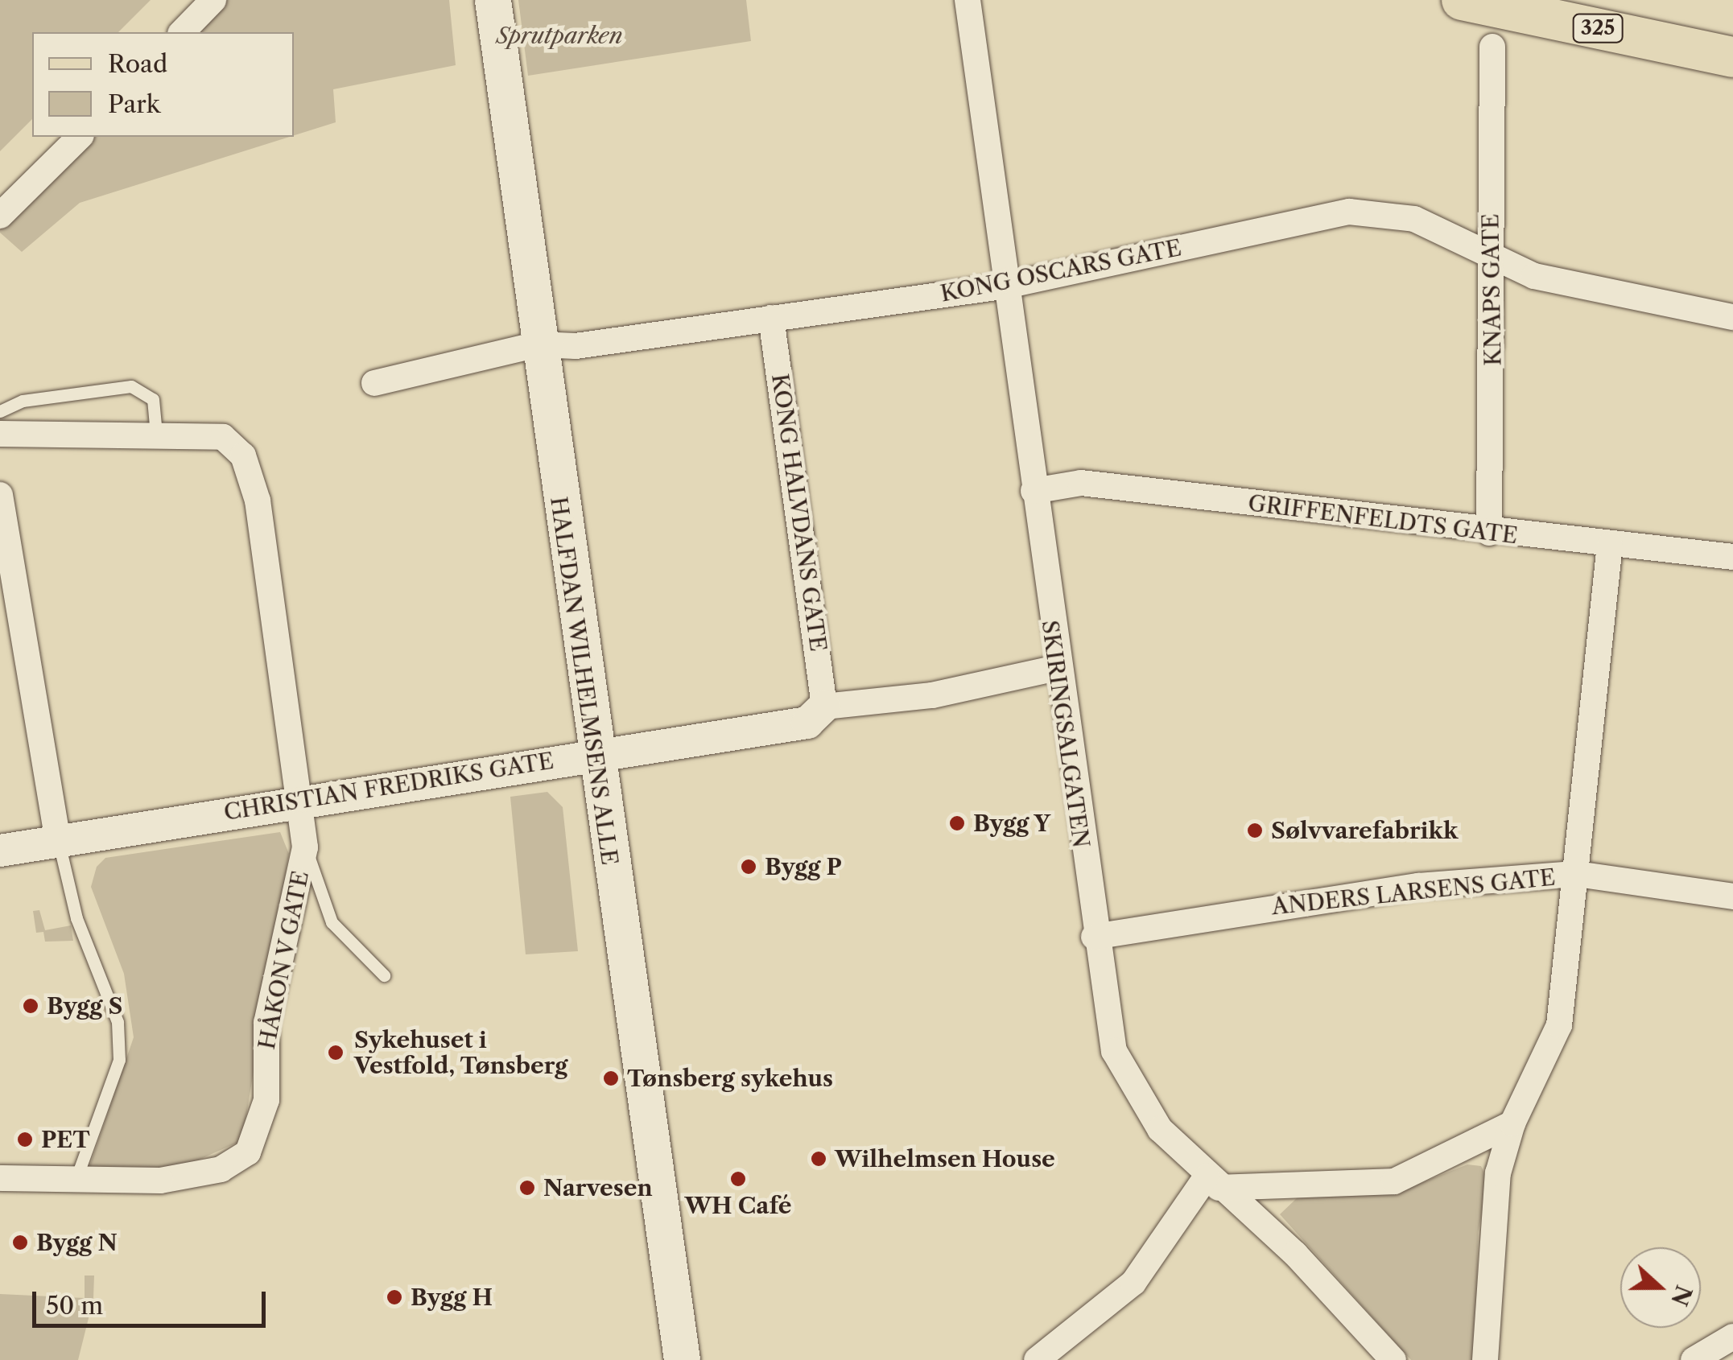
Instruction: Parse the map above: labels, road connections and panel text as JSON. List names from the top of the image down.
{
  "streets": {
    "main road": ["325", "HALFDAN WILHELMSENS ALLE"],
    "street": [
      "KONG OSCARS GATE",
      "KNAPS GATE",
      "KONG HALVDANS GATE",
      "GRIFFENFELDTS GATE",
      "SKIRINGSALGATEN",
      "CHRISTIAN FREDRIKS GATE",
      "ANDERS LARSENS GATE",
      "HÅKON V GATE"
    ]
  },
  "crossings": [
    ["KONG OSCARS GATE", "KNAPS GATE"],
    ["KONG OSCARS GATE", "KONG HALVDANS GATE"],
    ["KONG OSCARS GATE", "HALFDAN WILHELMSENS ALLE"],
    ["KONG OSCARS GATE", "SKIRINGSALGATEN"],
    ["KNAPS GATE", "GRIFFENFELDTS GATE"],
    ["KONG HALVDANS GATE", "CHRISTIAN FREDRIKS GATE"],
    ["GRIFFENFELDTS GATE", "SKIRINGSALGATEN"],
    ["HALFDAN WILHELMSENS ALLE", "CHRISTIAN FREDRIKS GATE"],
    ["SKIRINGSALGATEN", "CHRISTIAN FREDRIKS GATE"],
    ["SKIRINGSALGATEN", "ANDERS LARSENS GATE"],
    ["CHRISTIAN FREDRIKS GATE", "HÅKON V GATE"]
  ],
  "parks": ["Sprutparken"],
  "places": [
    "Bygg Y",
    "Sølvvarefabrikk",
    "Bygg P",
    "Bygg S",
    "Sykehuset i Vestfold, Tønsberg",
    "Tønsberg sykehus",
    "PET",
    "Wilhelmsen House",
    "WH Café",
    "Narvesen",
    "Bygg N",
    "Bygg H"
  ],
  "legend": ["Road", "Park"],
  "scale_bar": "50 m",
  "north": "right"
}
